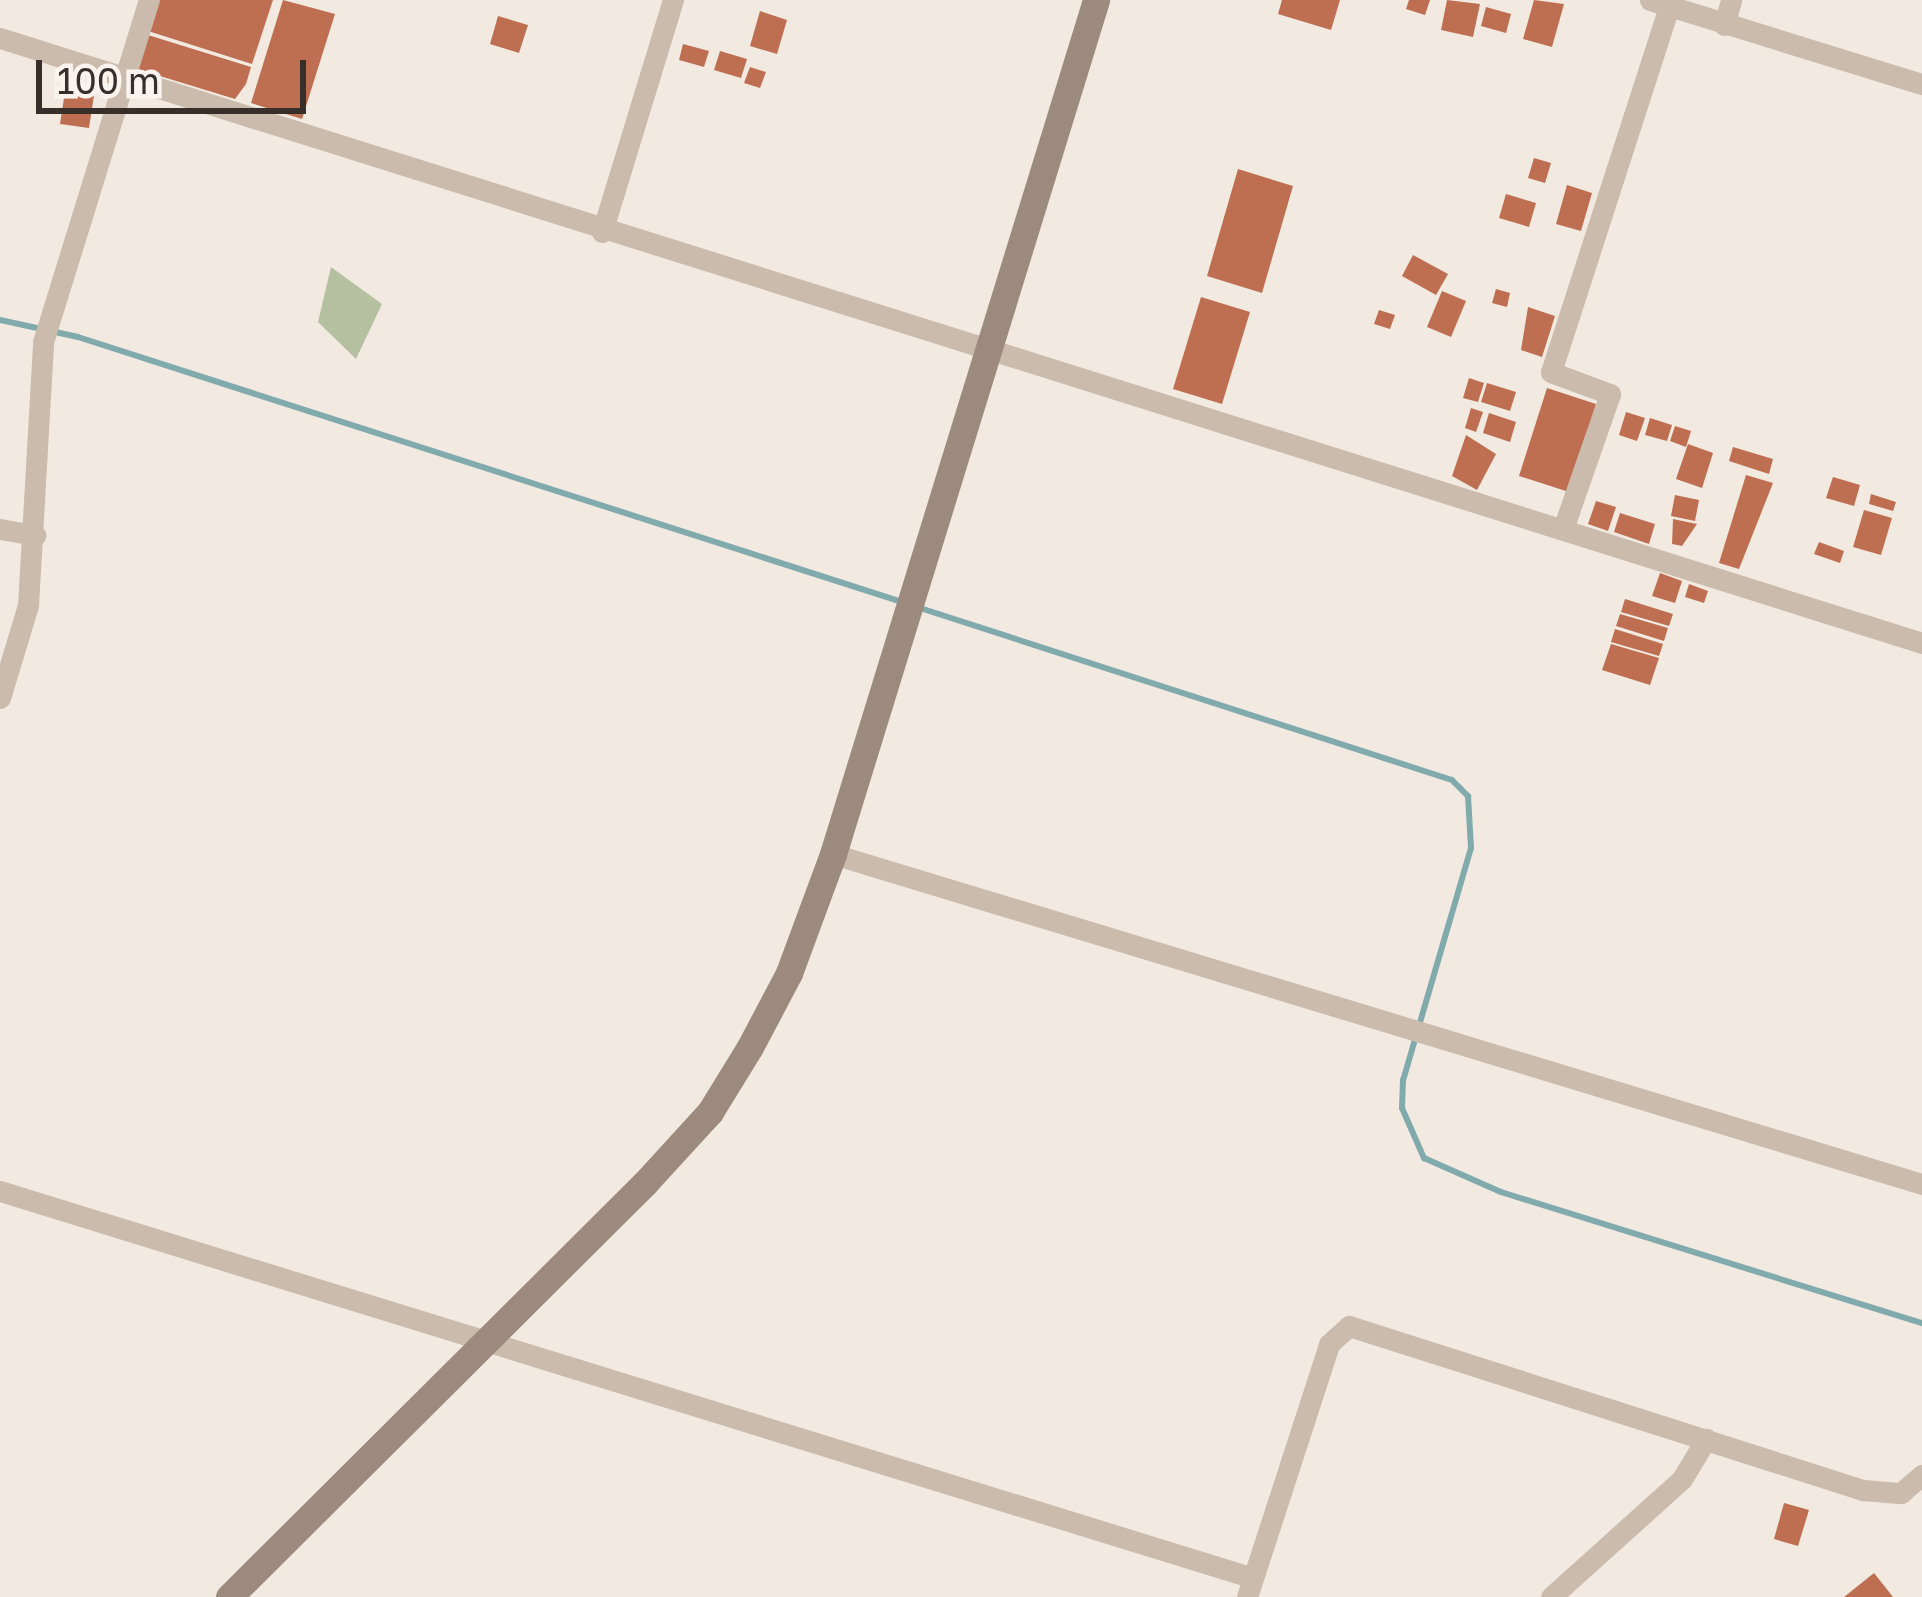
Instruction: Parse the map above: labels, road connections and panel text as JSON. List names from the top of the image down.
{
  "scale_bar": "100 m"
}
